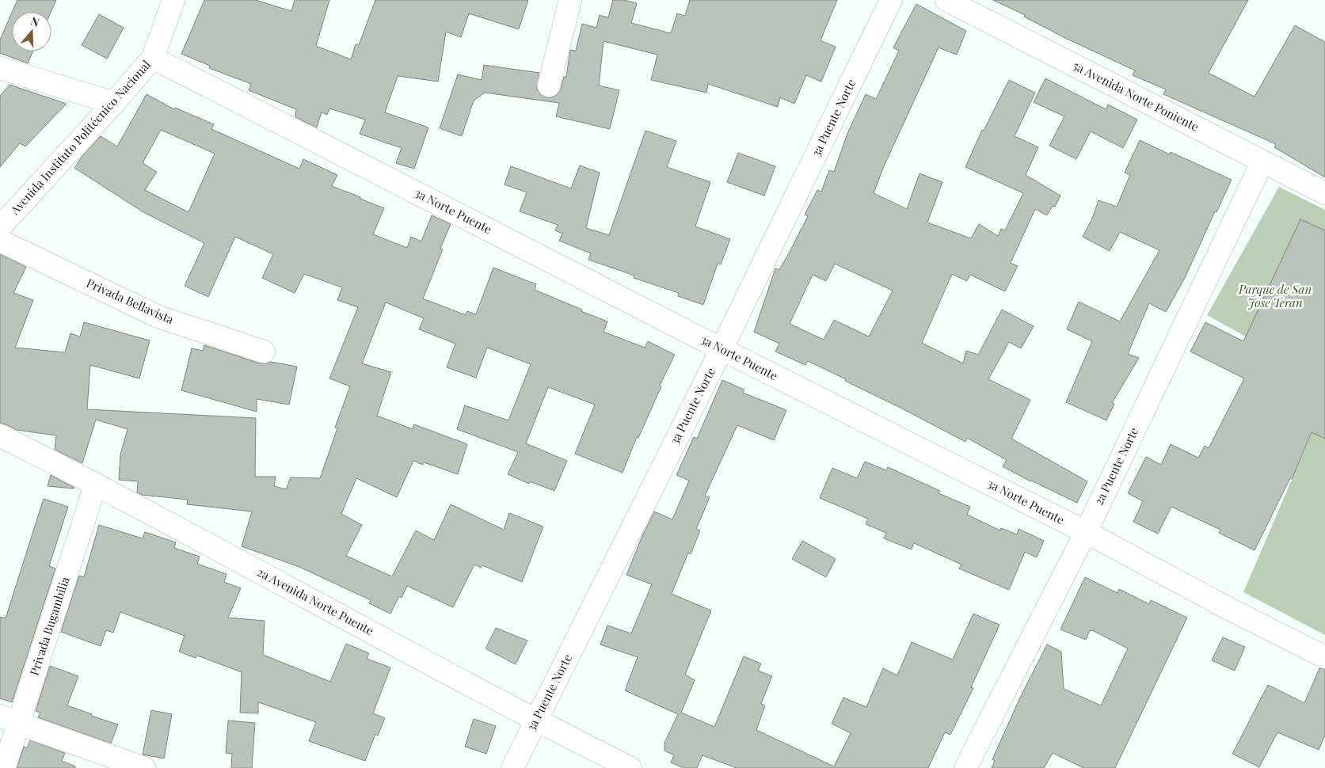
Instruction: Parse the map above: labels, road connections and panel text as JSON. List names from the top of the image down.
{
  "streets": {
    "street": [
      "5a Avenida Norte Poniente",
      "3a Puente Norte",
      "Avenida Instituto Politécnico Nacional",
      "3a Norte Puente",
      "Privada Bellavista",
      "2a Puente Norte",
      "2a Avenida Norte Puente",
      "Privada Bugambilia"
    ]
  },
  "crossings": [
    ["5a Avenida Norte Poniente", "2a Puente Norte"],
    ["3a Puente Norte", "3a Norte Puente"],
    ["3a Puente Norte", "2a Avenida Norte Puente"],
    ["Avenida Instituto Politécnico Nacional", "3a Norte Puente"],
    ["3a Norte Puente", "2a Puente Norte"],
    ["2a Avenida Norte Puente", "Privada Bugambilia"]
  ],
  "parks": ["Parque de San Jose Teran"],
  "north": "top"
}
